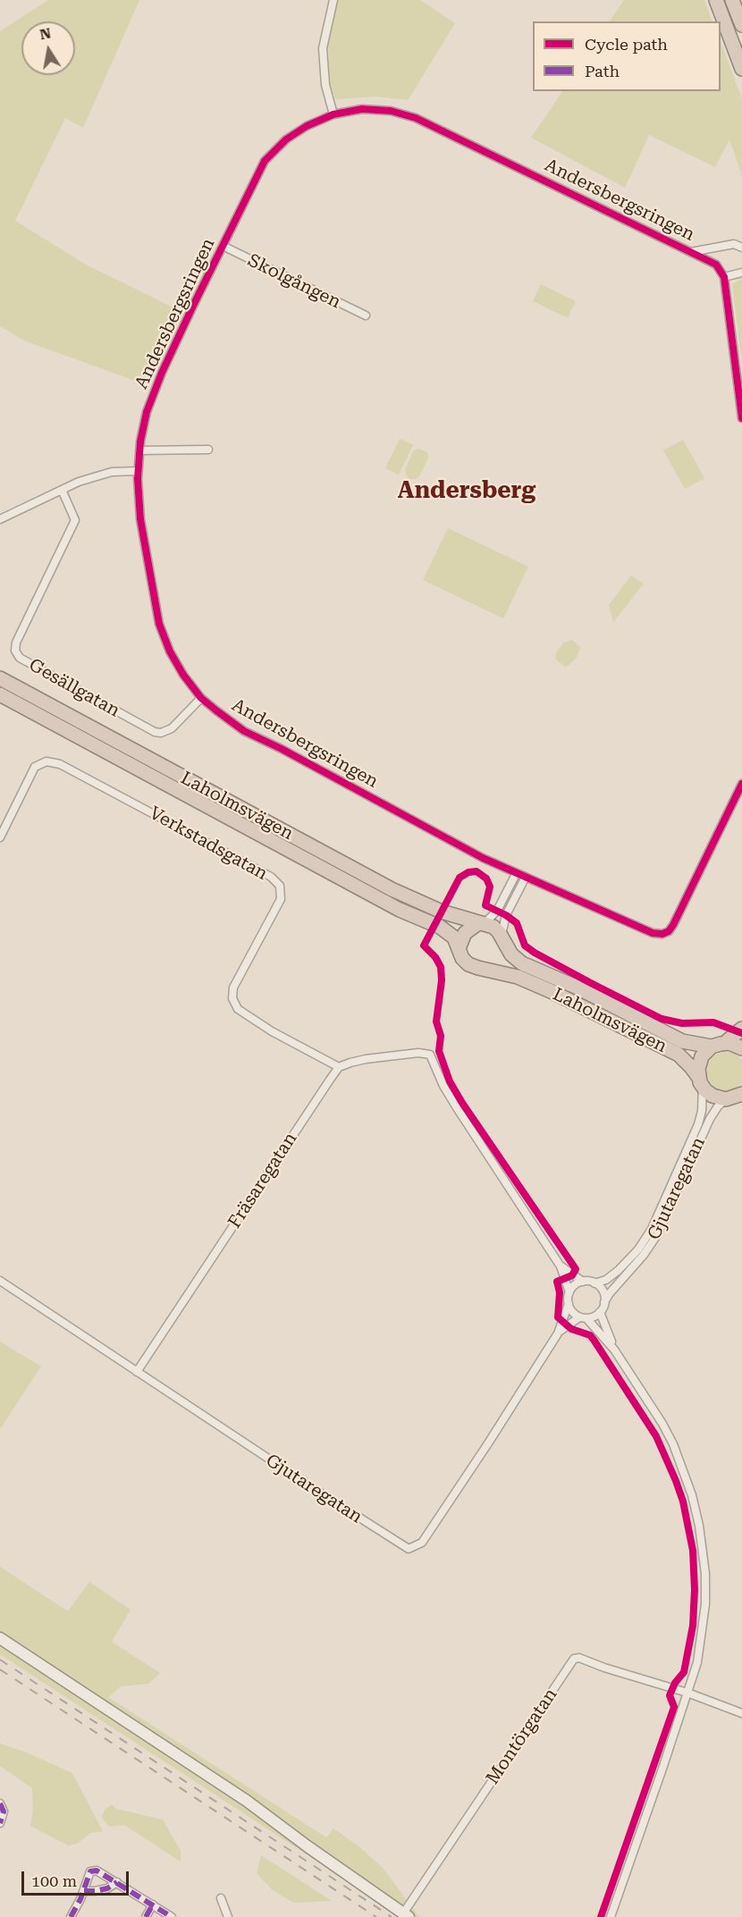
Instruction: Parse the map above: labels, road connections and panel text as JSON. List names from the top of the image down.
{
  "streets": {
    "highway": ["Laholmsvägen"],
    "street": [
      "Andersbergsringen",
      "Skolgången",
      "Gesällgatan",
      "Verkstadsgatan",
      "Fräsaregatan",
      "Gjutaregatan",
      "Montörgatan"
    ]
  },
  "crossings": [
    ["Andersbergsringen", "Skolgången"],
    ["Andersbergsringen", "Gesällgatan"],
    ["Laholmsvägen", "Gjutaregatan"],
    ["Verkstadsgatan", "Fräsaregatan"],
    ["Fräsaregatan", "Gjutaregatan"]
  ],
  "districts": ["Andersberg"],
  "legend": ["Cycle path", "Path"],
  "scale_bar": "100 m",
  "north": "top"
}
